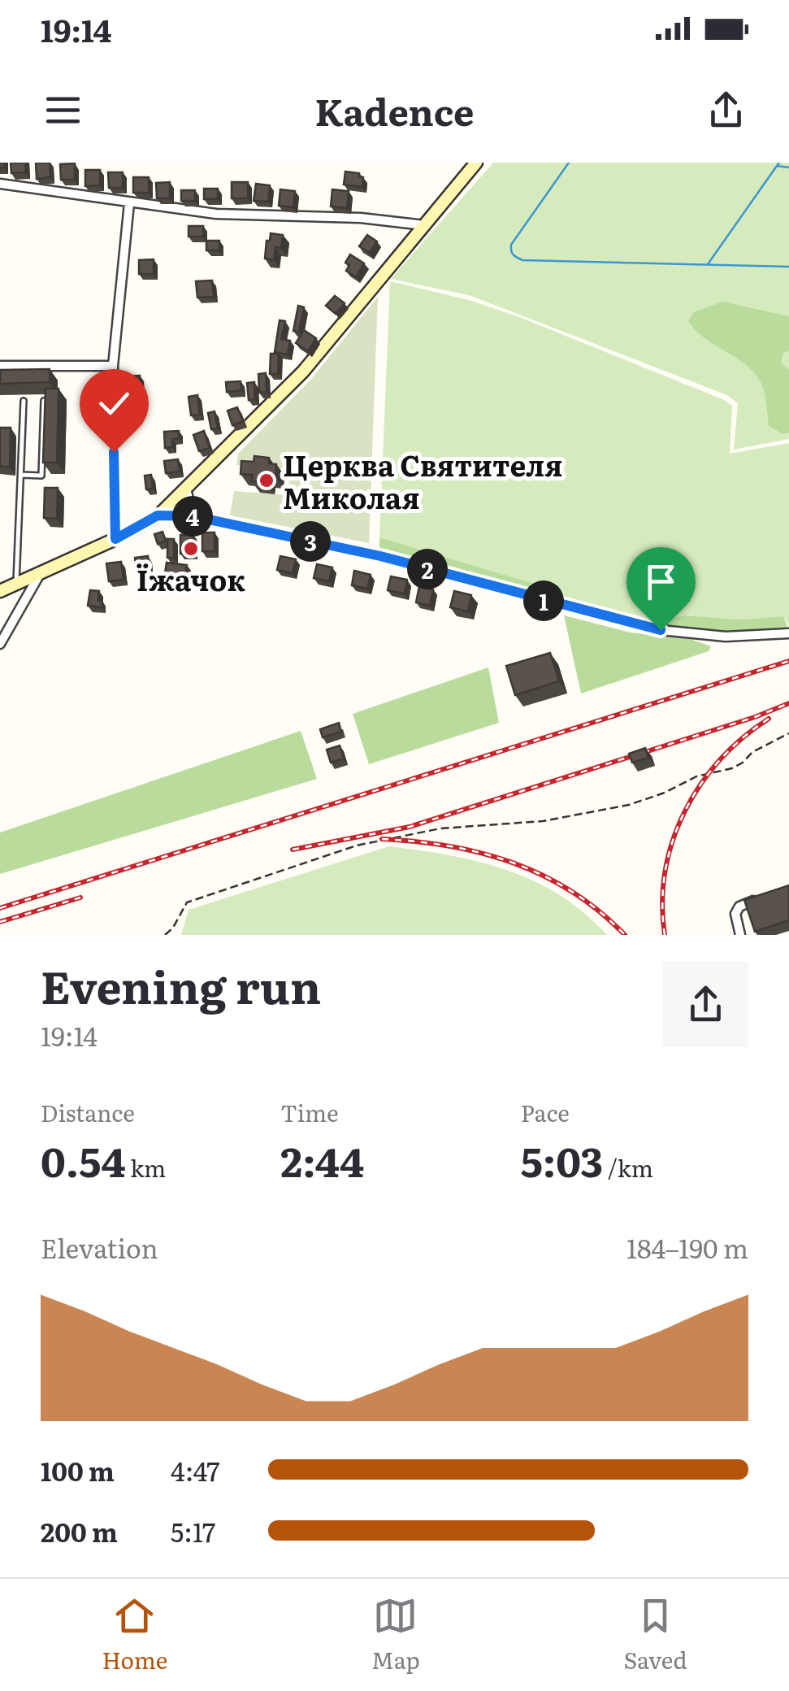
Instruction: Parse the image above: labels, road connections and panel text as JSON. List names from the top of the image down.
{
  "places": ["Церква Святителя Миколая", "Їжачок"],
  "page": {
    "status": "19:14",
    "header": "Kadence",
    "pins": [
      "4",
      "3",
      "2",
      "1"
    ],
    "heading": ["Evening run", "19:14"],
    "stats": [
      ["Distance", "0.54 km"],
      ["Time", "2:44"],
      ["Pace", "5:03 /km"]
    ],
    "chart": ["Elevation", "184–190 m"],
    "list": [
      {
        "name": "100 m",
        "note": "4:47"
      },
      {
        "name": "200 m",
        "note": "5:17"
      }
    ],
    "tabs": ["Home", "Map", "Saved"]
  }
}
